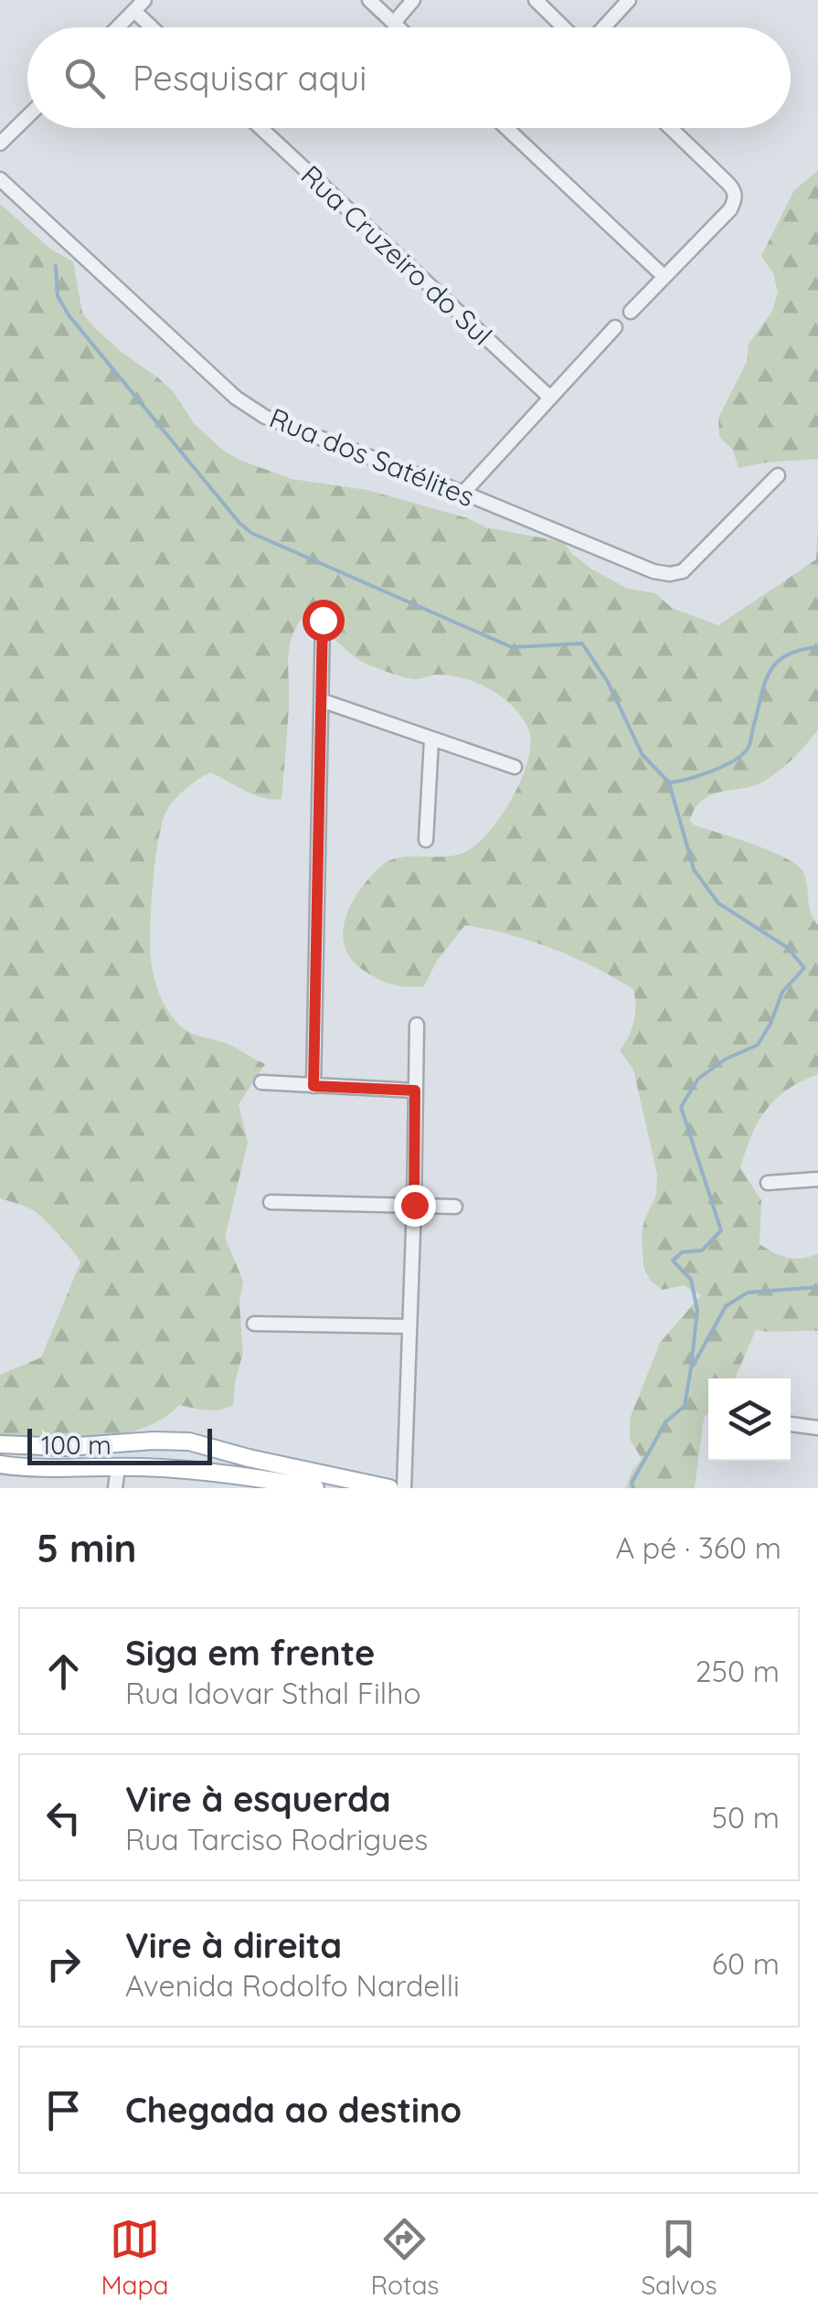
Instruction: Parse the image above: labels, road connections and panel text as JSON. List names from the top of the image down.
{
  "streets": {
    "street": ["Rua Cruzeiro do Sul", "Rua dos Satélites"]
  },
  "scale_bar": "100 m",
  "page": {
    "search": "Pesquisar aqui",
    "scale": "100 m",
    "heading": ["5 min", "A pé · 360 m"],
    "list": [
      ["Siga em frente", "Rua Idovar Sthal Filho", "250 m"],
      ["Vire à esquerda", "Rua Tarciso Rodrigues", "50 m"],
      ["Vire à direita", "Avenida Rodolfo Nardelli", "60 m"],
      "Chegada ao destino"
    ],
    "nav": ["Mapa", "Rotas", "Salvos"]
  }
}
